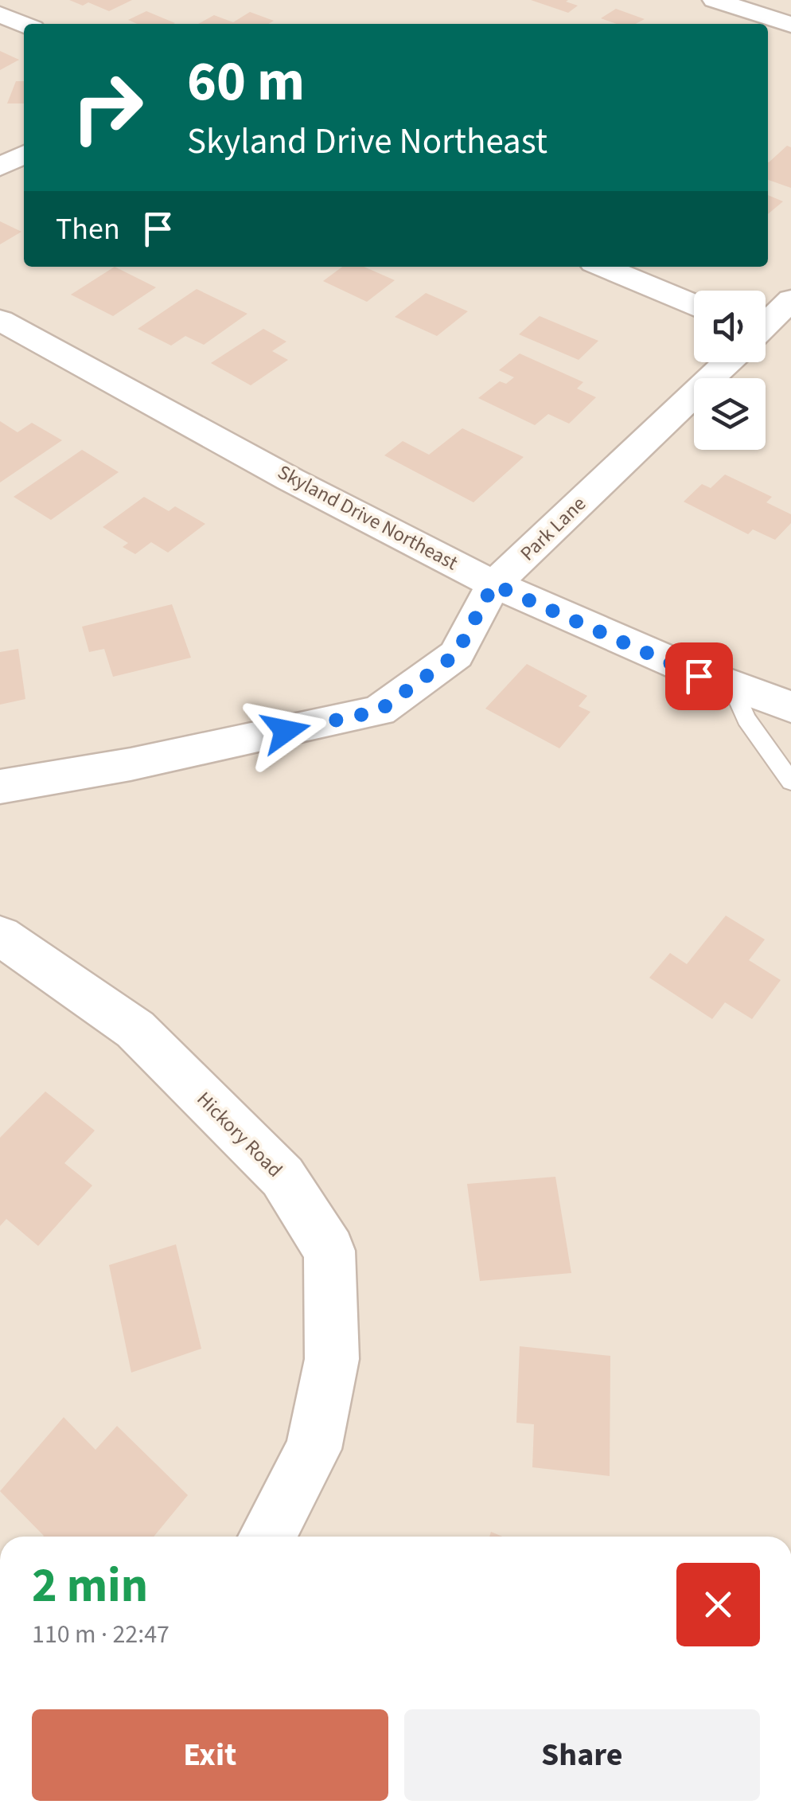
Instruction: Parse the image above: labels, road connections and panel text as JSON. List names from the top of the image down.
{
  "streets": {
    "street": ["Skyland Drive Northeast", "Park Lane", "Hickory Road"]
  },
  "crossings": [
    ["Skyland Drive Northeast", "Park Lane"]
  ],
  "page": {
    "turn": ["60 m", "Skyland Drive Northeast"],
    "then": "Then",
    "heading": ["2 min", "110 m · 22:47"],
    "buttons": ["Exit", "Share"]
  }
}
